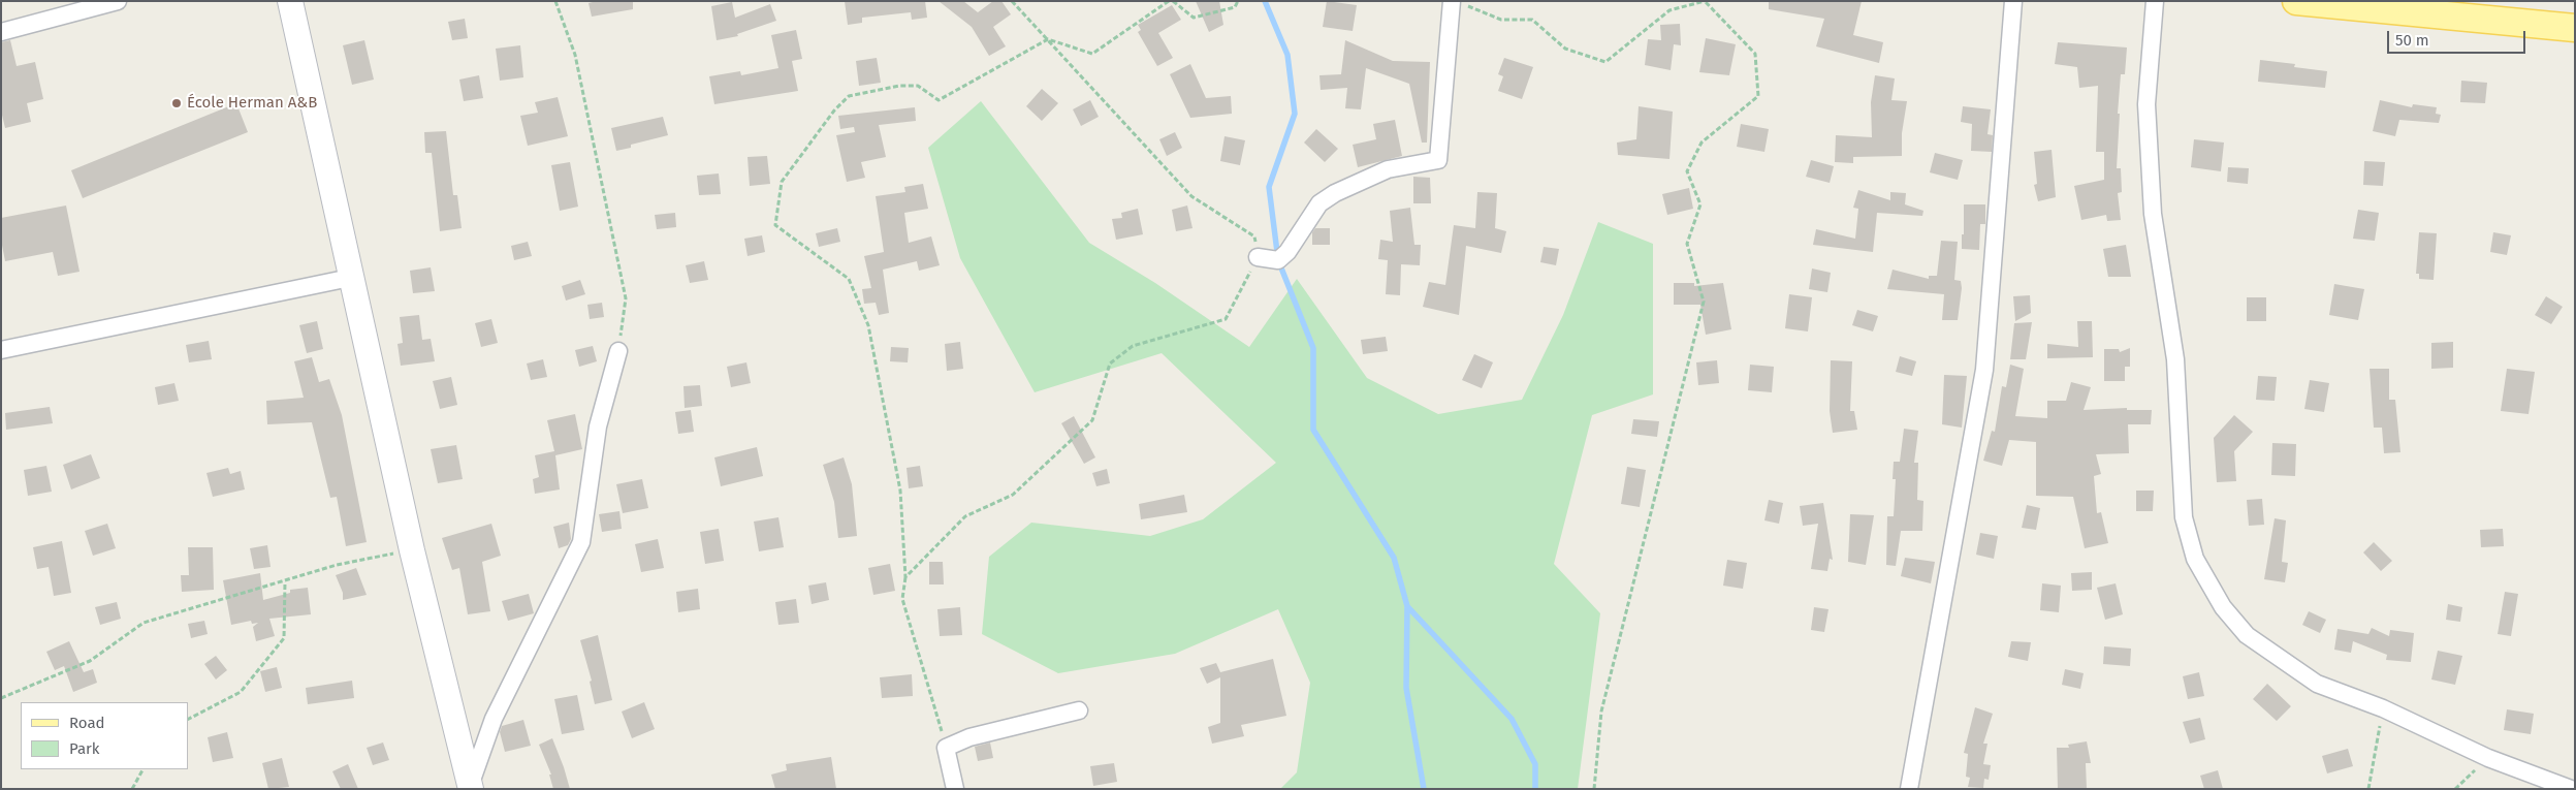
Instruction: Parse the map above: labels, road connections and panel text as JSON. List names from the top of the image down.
{
  "places": ["École Herman A&B"],
  "legend": ["Road", "Park"],
  "scale_bar": "50 m"
}
